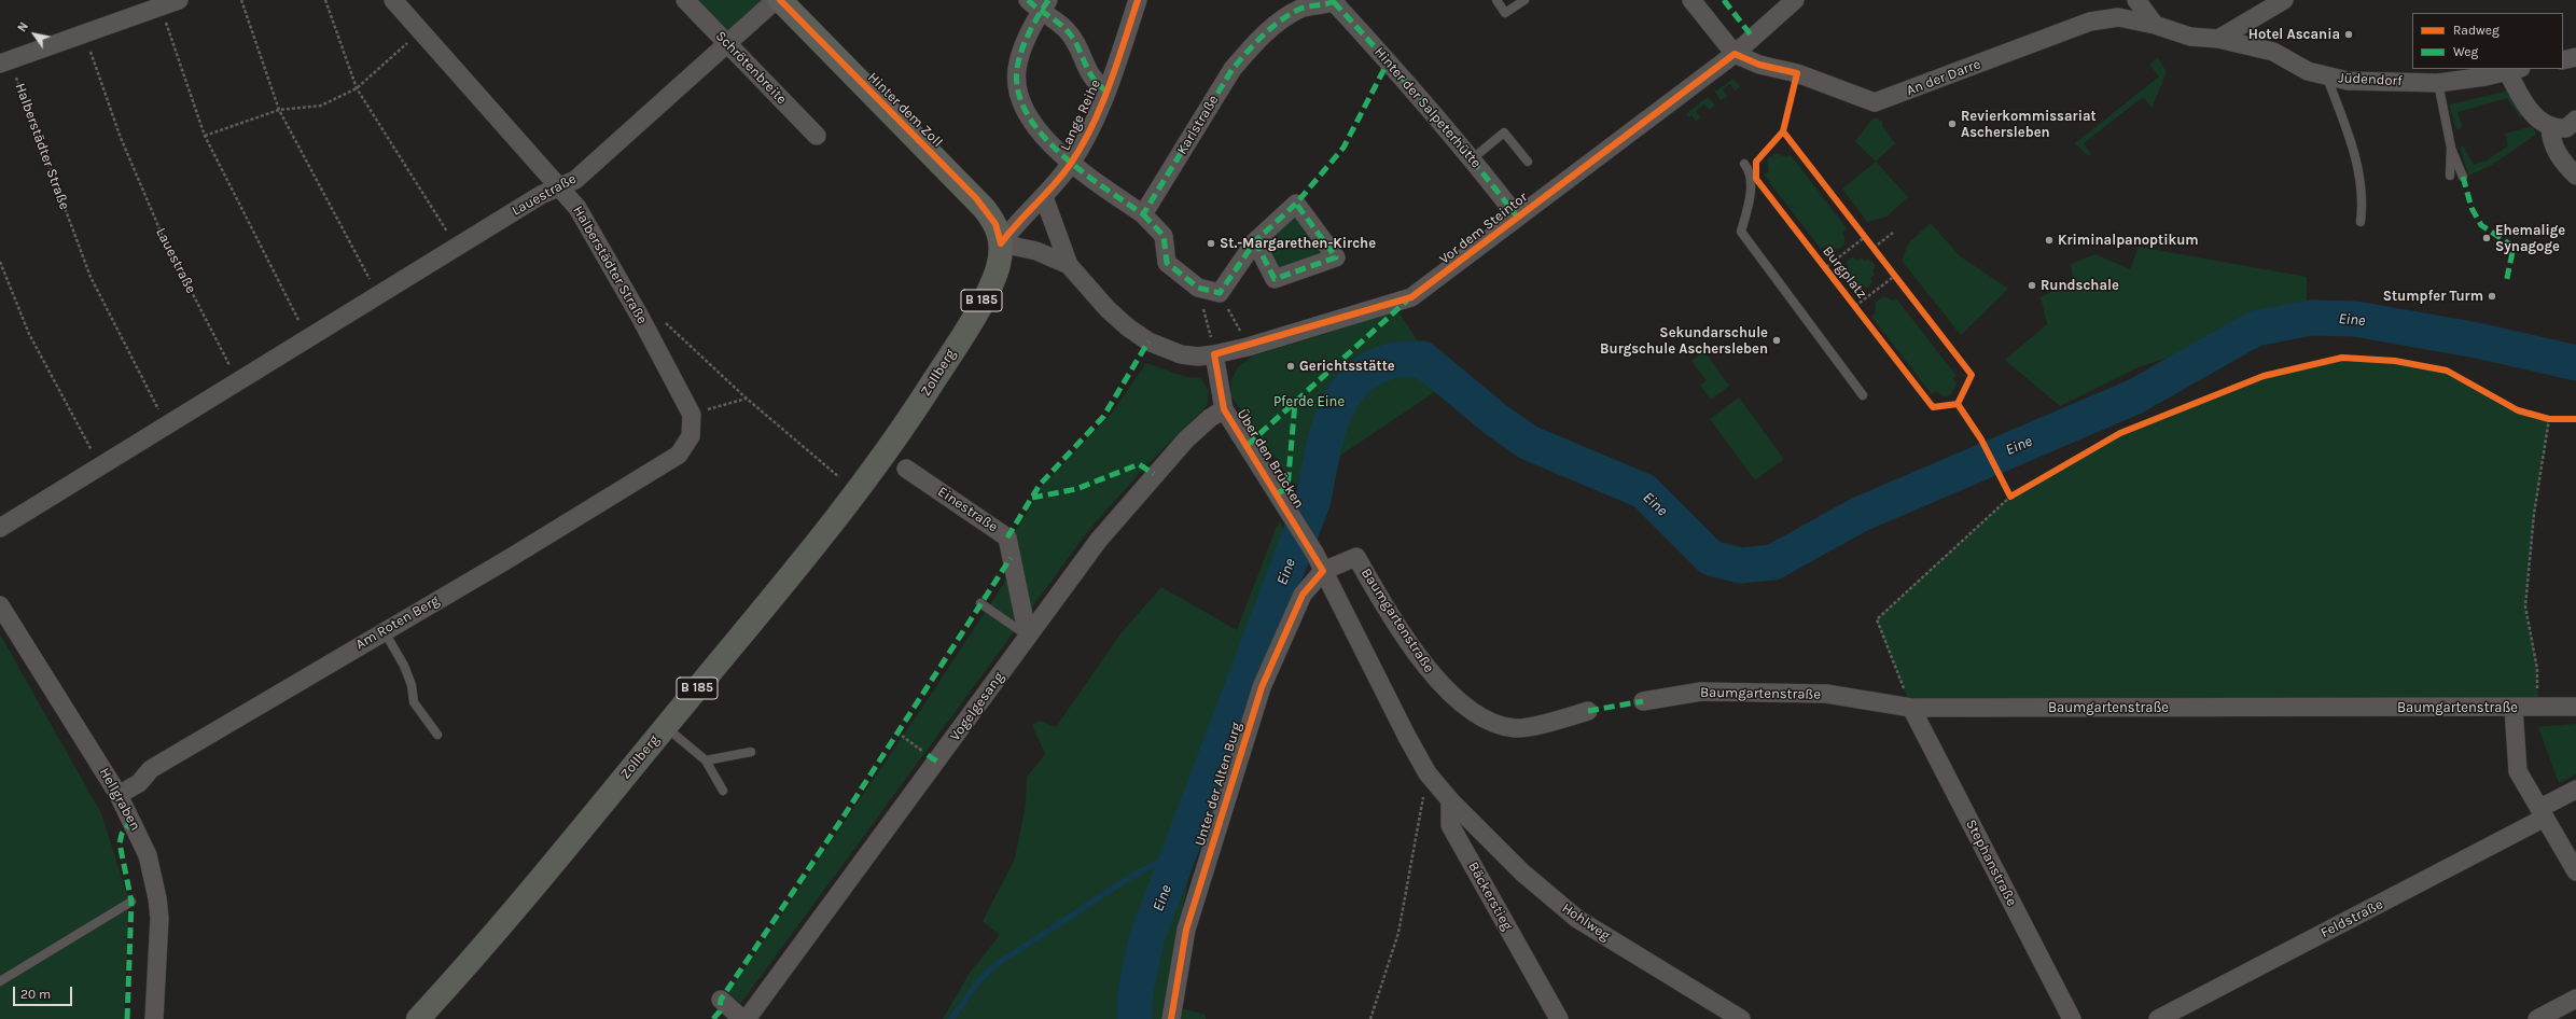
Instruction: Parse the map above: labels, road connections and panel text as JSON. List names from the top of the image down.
{
  "streets": {
    "main road": ["Hinter dem Zoll", "B 185", "Zollberg"],
    "street": [
      "Schrötenbreite",
      "An der Darre",
      "Jüdendorf",
      "Hinter der Salpeterhütte",
      "Lange Reihe",
      "Karlstraße",
      "Halberstädter Straße",
      "Lauestraße",
      "Vor dem Steintor",
      "Über den Brücken",
      "Einestraße",
      "Baumgartenstraße",
      "Am Roten Berg",
      "Vogelgesang",
      "Unter der Alten Burg",
      "Hellgraben",
      "Stephanstraße",
      "Bäckerstieg",
      "Feldstraße",
      "Hohlweg"
    ],
    "cycle path": ["Burgplatz"]
  },
  "crossings": [
    ["Schrötenbreite", "Lauestraße"],
    ["An der Darre", "Jüdendorf"],
    ["An der Darre", "Vor dem Steintor"],
    ["Hinter der Salpeterhütte", "Karlstraße"],
    ["Hinter der Salpeterhütte", "Vor dem Steintor"],
    ["Hinter dem Zoll", "Lange Reihe"],
    ["Hinter dem Zoll", "Zollberg"],
    ["Lange Reihe", "Zollberg"],
    ["Halberstädter Straße", "Lauestraße"],
    ["Halberstädter Straße", "Am Roten Berg"],
    ["Vor dem Steintor", "Über den Brücken"],
    ["Über den Brücken", "Baumgartenstraße"],
    ["Über den Brücken", "Vogelgesang"],
    ["Über den Brücken", "Unter der Alten Burg"],
    ["Einestraße", "Vogelgesang"],
    ["Baumgartenstraße", "Unter der Alten Burg"],
    ["Baumgartenstraße", "Stephanstraße"],
    ["Am Roten Berg", "Hellgraben"],
    ["Bäckerstieg", "Hohlweg"]
  ],
  "water": ["Eine"],
  "parks": ["Pferde Eine"],
  "places": [
    "Hotel Ascania",
    "Revierkommissariat Aschersleben",
    "Ehemalige Synagoge",
    "Kriminalpanoptikum",
    "St.-Margarethen-Kirche",
    "Rundschale",
    "Stumpfer Turm",
    "Sekundarschule Burgschule Aschersleben",
    "Gerichtsstätte"
  ],
  "legend": ["Radweg", "Weg"],
  "scale_bar": "20 m",
  "north": "top left"
}
